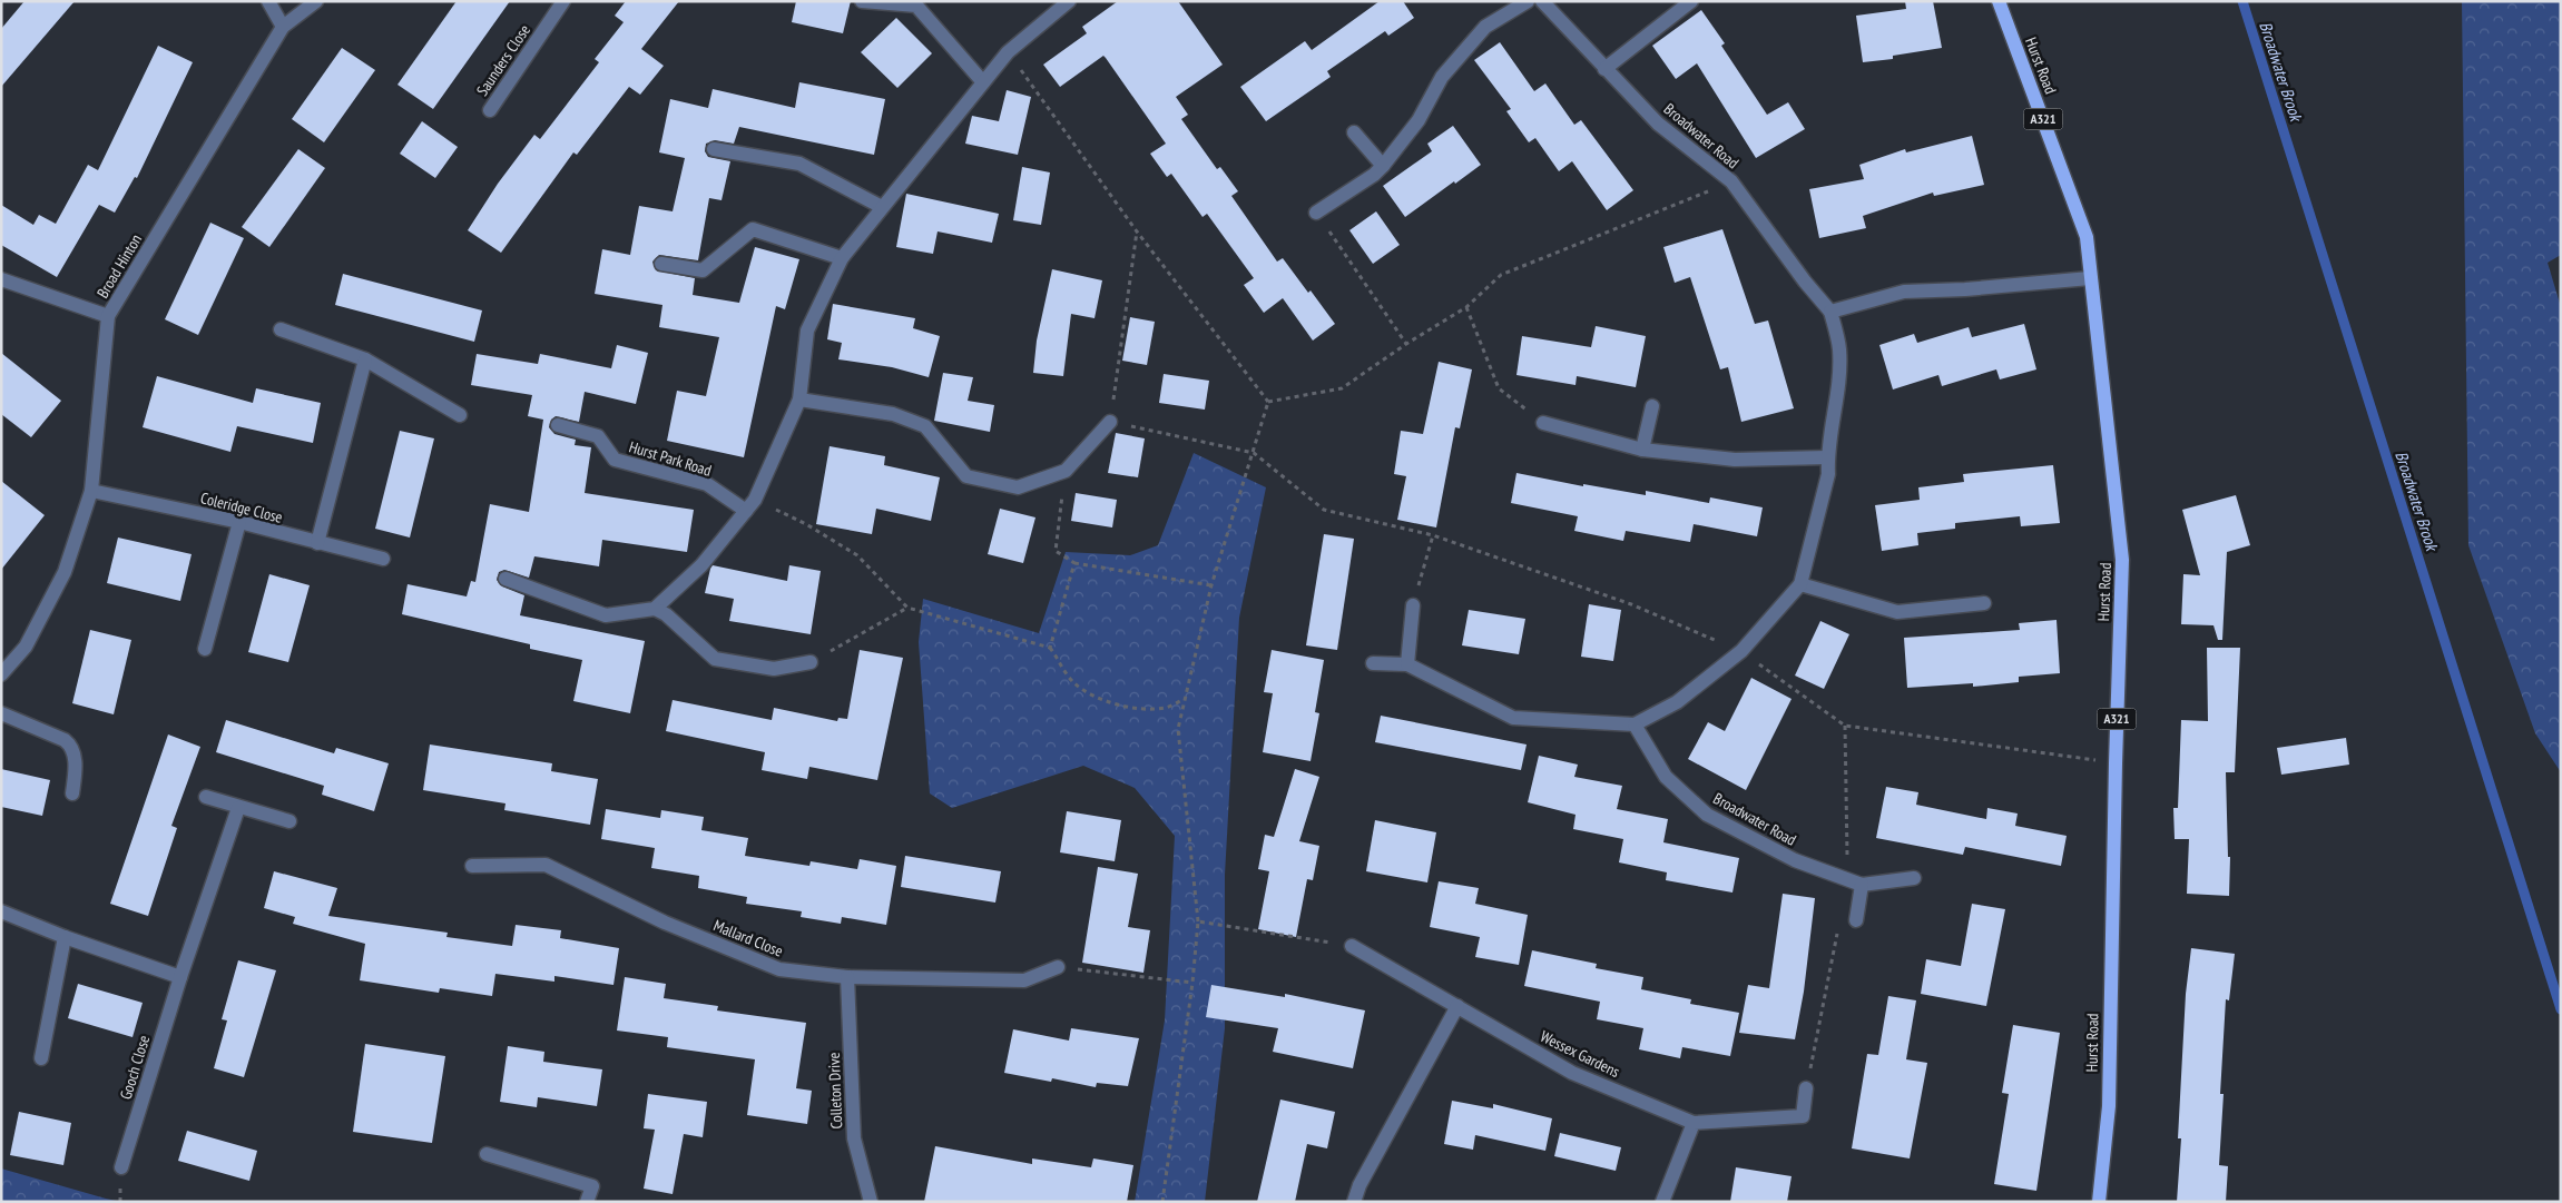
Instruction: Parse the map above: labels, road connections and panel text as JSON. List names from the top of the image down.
{
  "streets": {
    "main road": ["Hurst Road", "A321"],
    "street": [
      "Saunders Close",
      "Broadwater Road",
      "Broad Hinton",
      "Hurst Park Road",
      "Coleridge Close",
      "Mallard Close",
      "Wessex Gardens",
      "Gooch Close",
      "Colleton Drive"
    ]
  },
  "crossings": [
    ["Broad Hinton", "Coleridge Close"],
    ["Mallard Close", "Colleton Drive"]
  ],
  "water": ["Broadwater Brook"]
}
